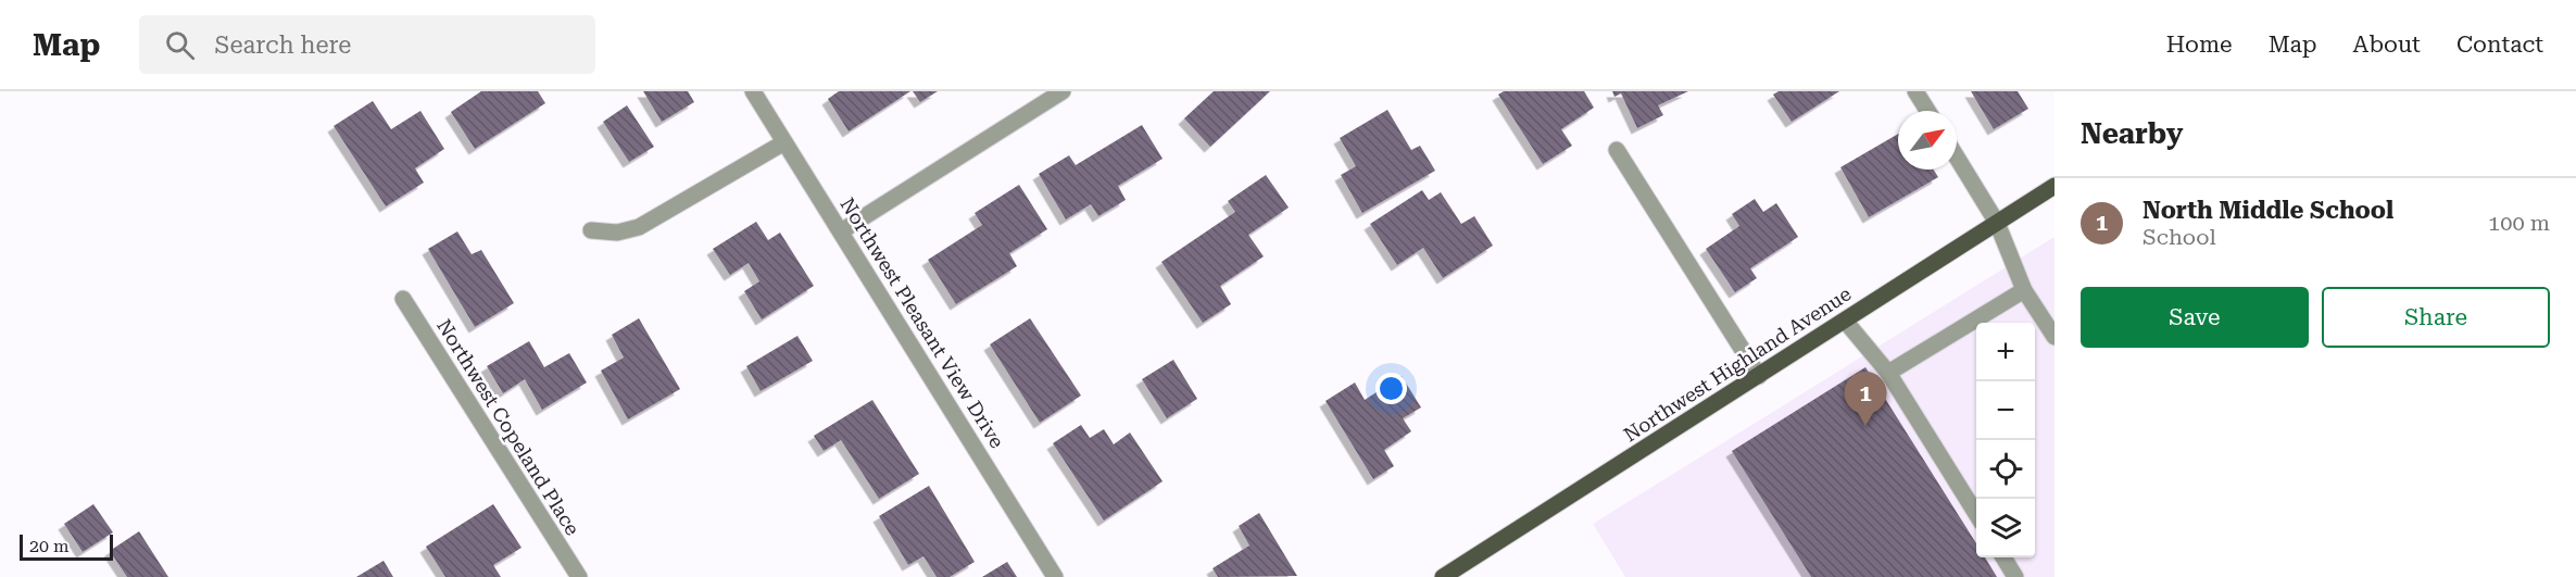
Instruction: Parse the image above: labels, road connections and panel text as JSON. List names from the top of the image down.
{
  "streets": {
    "main road": ["Northwest Highland Avenue"],
    "street": ["Northwest Pleasant View Drive", "Northwest Copeland Place"]
  },
  "scale_bar": "20 m",
  "north": "top right",
  "page": {
    "header": "Map",
    "search": "Search here",
    "nav": [
      "Home",
      "Map",
      "About",
      "Contact"
    ],
    "heading": "Nearby",
    "list": [
      {
        "mark": "1",
        "name": "North Middle School",
        "note": "School",
        "value": "100 m"
      }
    ],
    "buttons": ["Save", "Share"],
    "map_buttons": ["+", "−"],
    "pins": "1",
    "scale": "20 m"
  }
}
